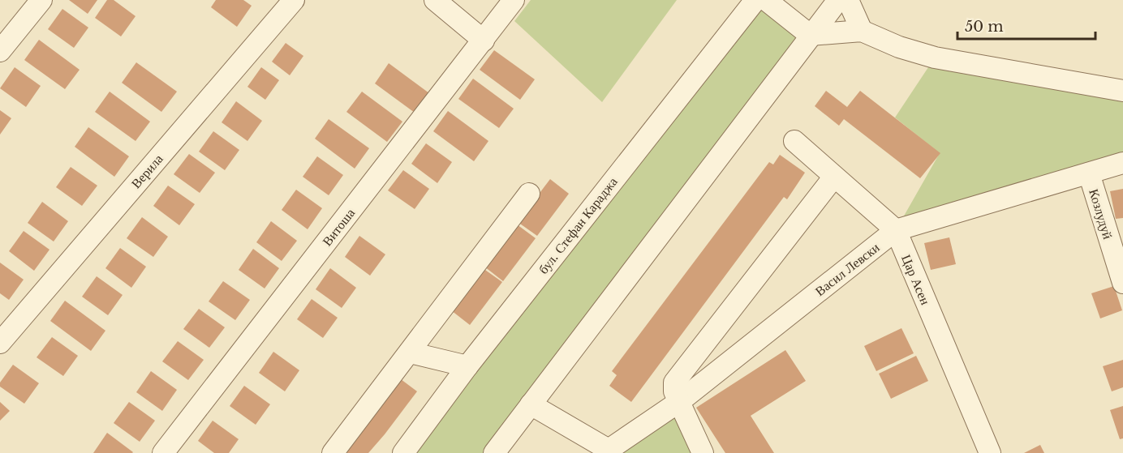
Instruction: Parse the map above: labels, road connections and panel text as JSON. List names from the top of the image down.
{
  "streets": {
    "street": [
      "Верила",
      "Козлудуй",
      "бул. Стефан Караджа",
      "Витоша",
      "Васил Левски",
      "Цар Асен"
    ]
  },
  "crossings": [
    ["Козлудуй", "Васил Левски"],
    ["Васил Левски", "Цар Асен"]
  ],
  "scale_bar": "50 m"
}
